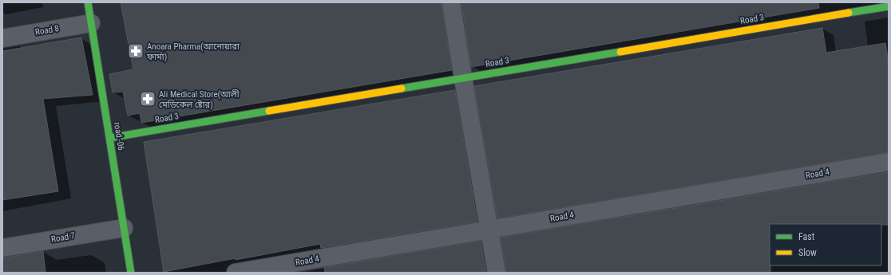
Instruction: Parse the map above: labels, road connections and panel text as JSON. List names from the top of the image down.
{
  "streets": {
    "street": [
      "Road 3",
      "Road 8",
      "road -06",
      "Road 4",
      "Road 7"
    ]
  },
  "crossings": [
    ["Road 3", "road -06"],
    ["Road 8", "road -06"],
    ["road -06", "Road 7"]
  ],
  "places": {
    "pharmacy": ["Anoara Pharma(আনোয়ারা ফার্মা)", "Ali Medical Store(আলী মেডিকেল ষ্টোর)"]
  },
  "legend": ["Fast", "Slow"]
}
